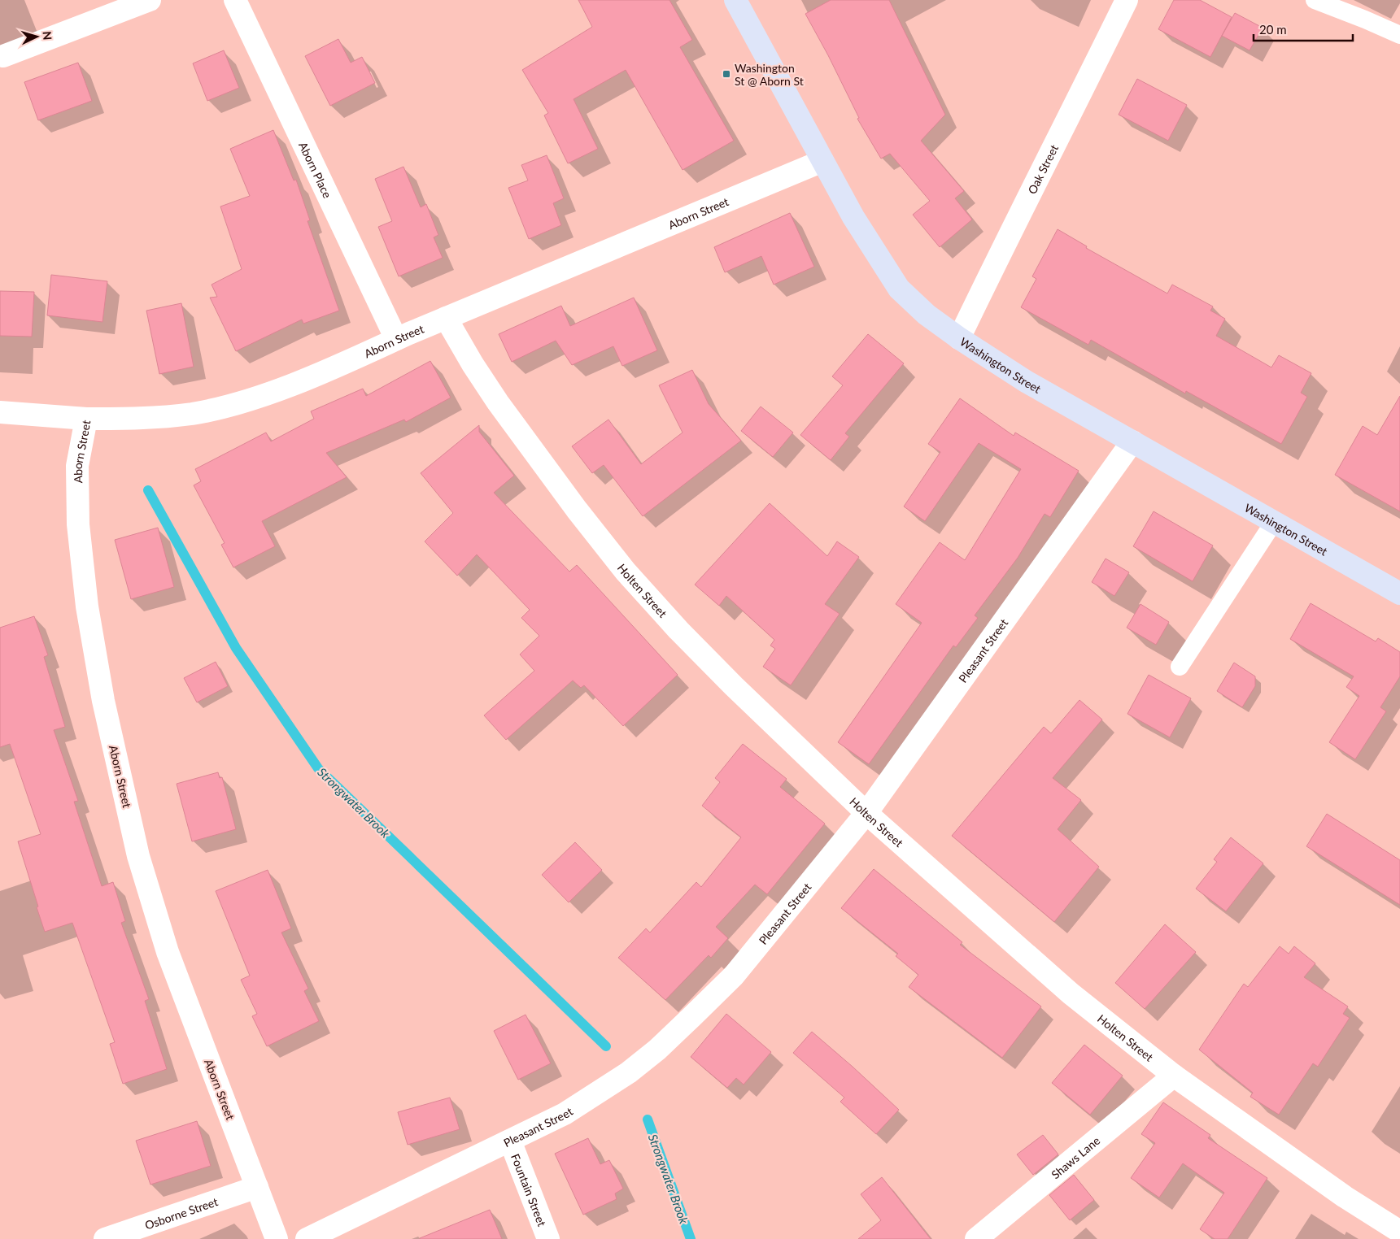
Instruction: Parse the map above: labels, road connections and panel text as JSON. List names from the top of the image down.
{
  "streets": {
    "main road": ["Washington Street"],
    "street": [
      "Oak Street",
      "Aborn Place",
      "Aborn Street",
      "Holten Street",
      "Pleasant Street",
      "Shaws Lane",
      "Fountain Street",
      "Osborne Street"
    ]
  },
  "crossings": [
    ["Oak Street", "Washington Street"],
    ["Aborn Place", "Aborn Street"],
    ["Aborn Street", "Washington Street"],
    ["Aborn Street", "Holten Street"],
    ["Aborn Street", "Osborne Street"],
    ["Washington Street", "Pleasant Street"],
    ["Holten Street", "Pleasant Street"],
    ["Holten Street", "Shaws Lane"],
    ["Pleasant Street", "Fountain Street"]
  ],
  "water": ["Strongwater Brook"],
  "places": {
    "transit": ["Washington St @ Aborn St"]
  },
  "scale_bar": "20 m",
  "north": "right"
}
